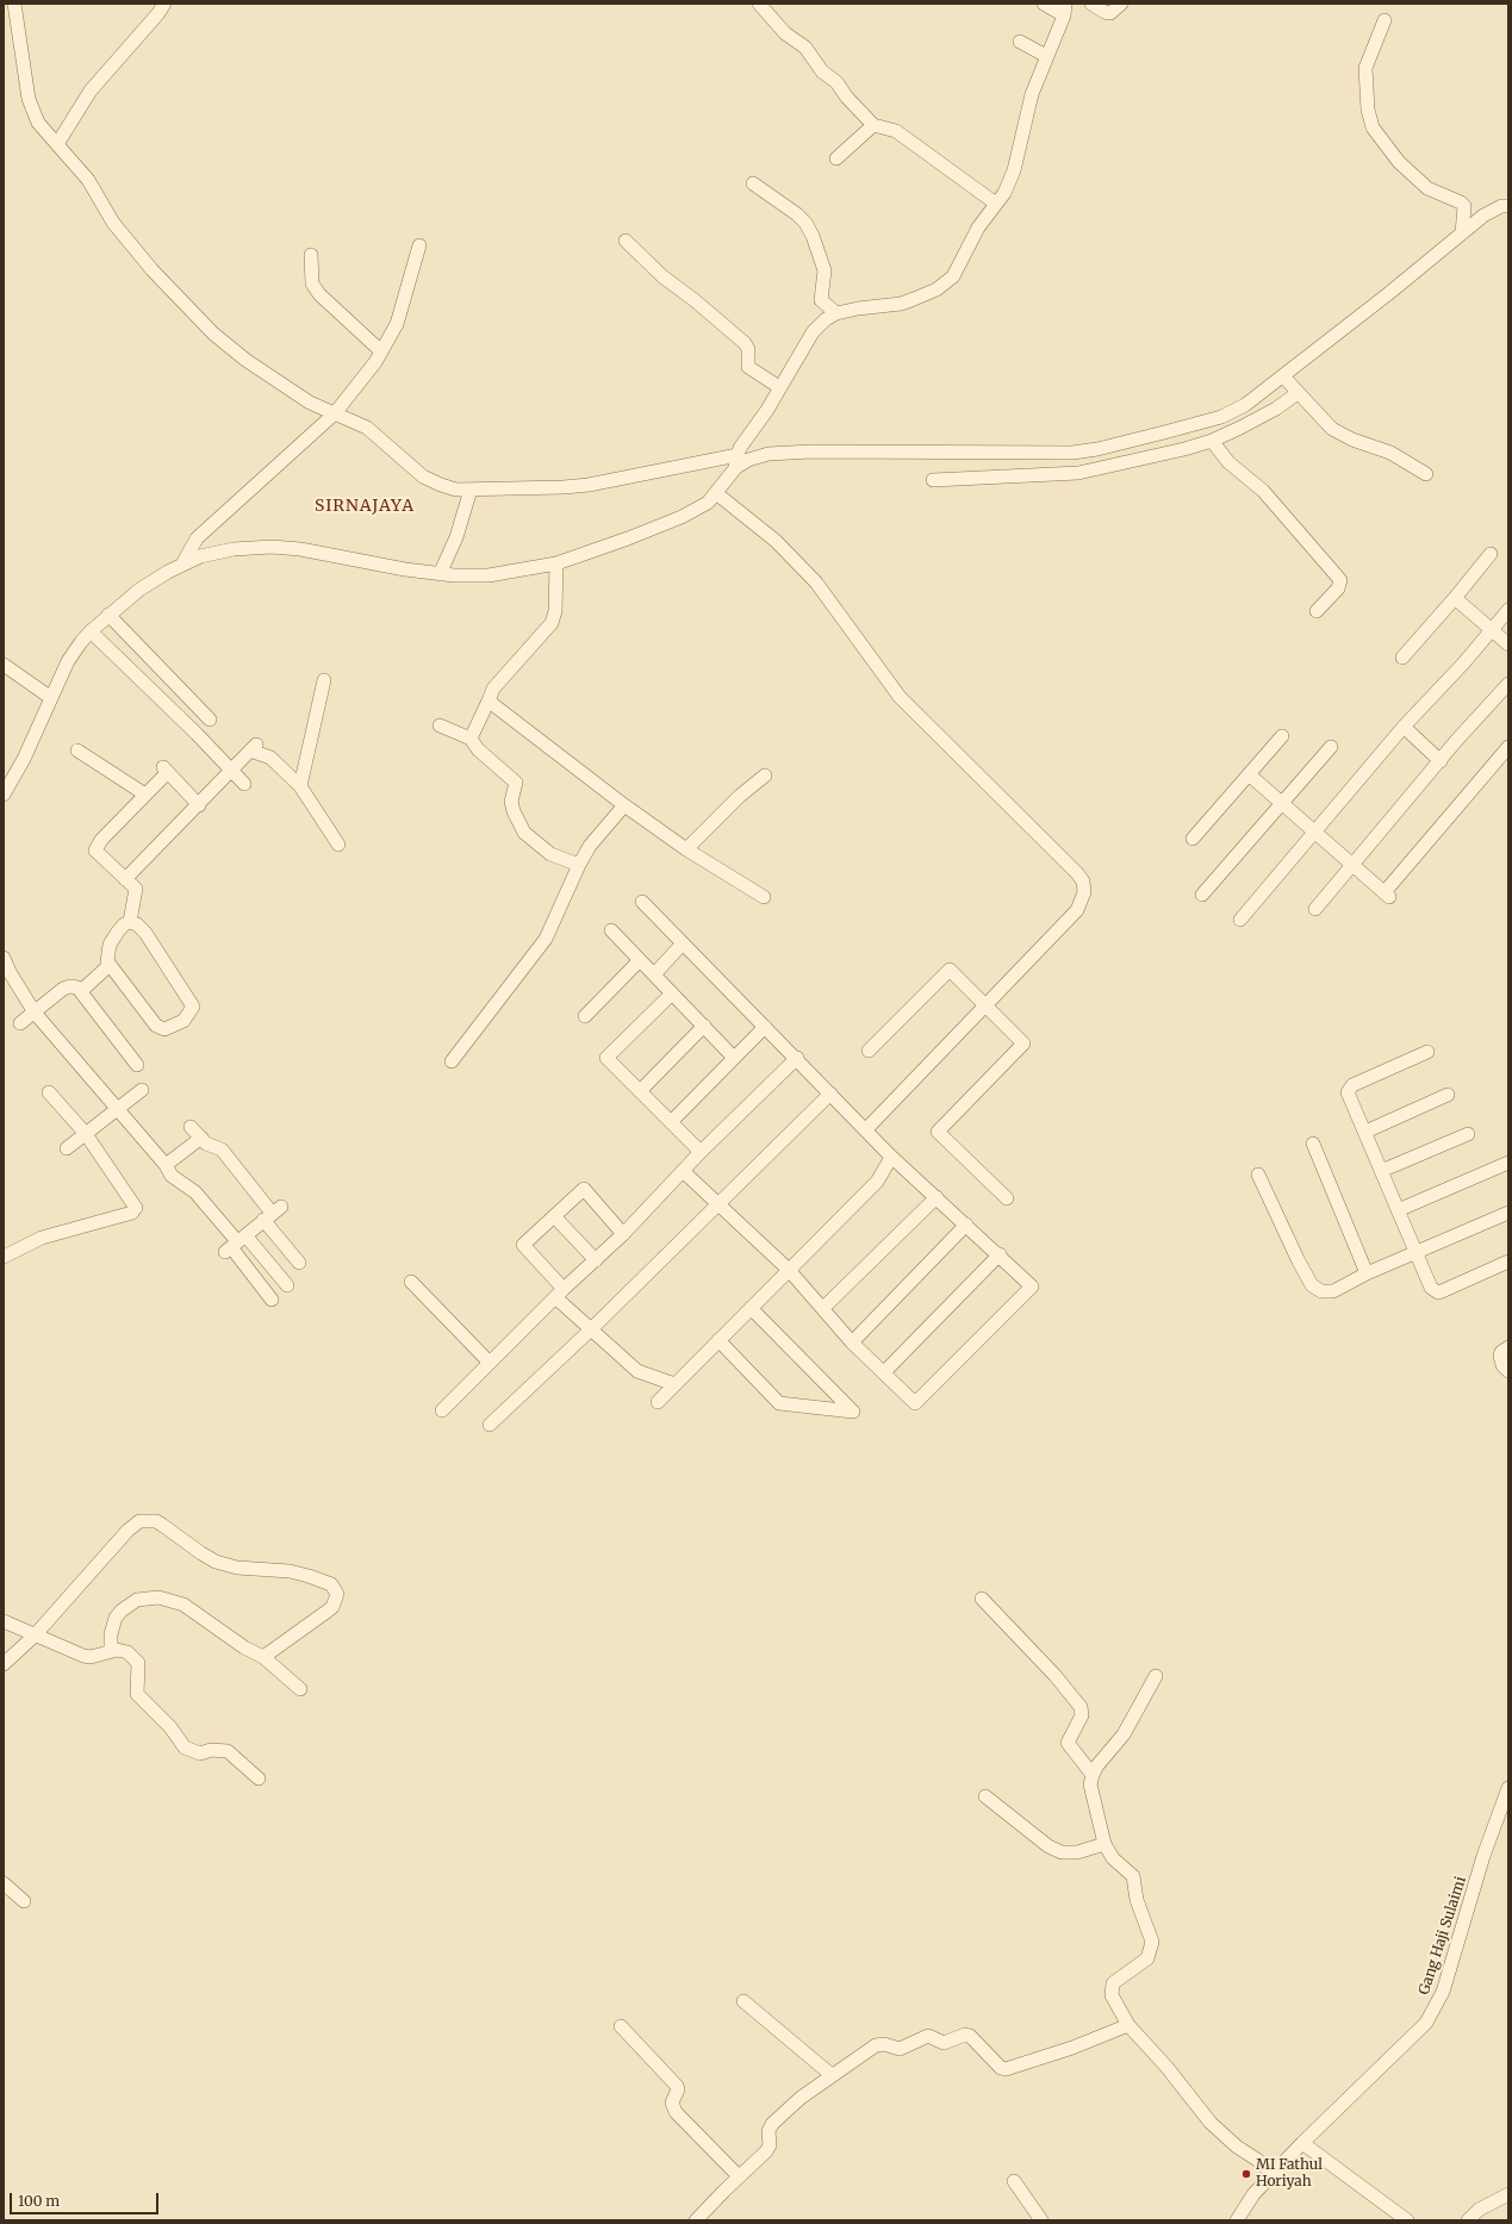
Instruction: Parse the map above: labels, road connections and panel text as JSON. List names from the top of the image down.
{
  "streets": {
    "street": ["Gang Haji Sulaimi"]
  },
  "districts": ["SIRNAJAYA"],
  "places": ["MI Fathul Horiyah"],
  "scale_bar": "100 m"
}
